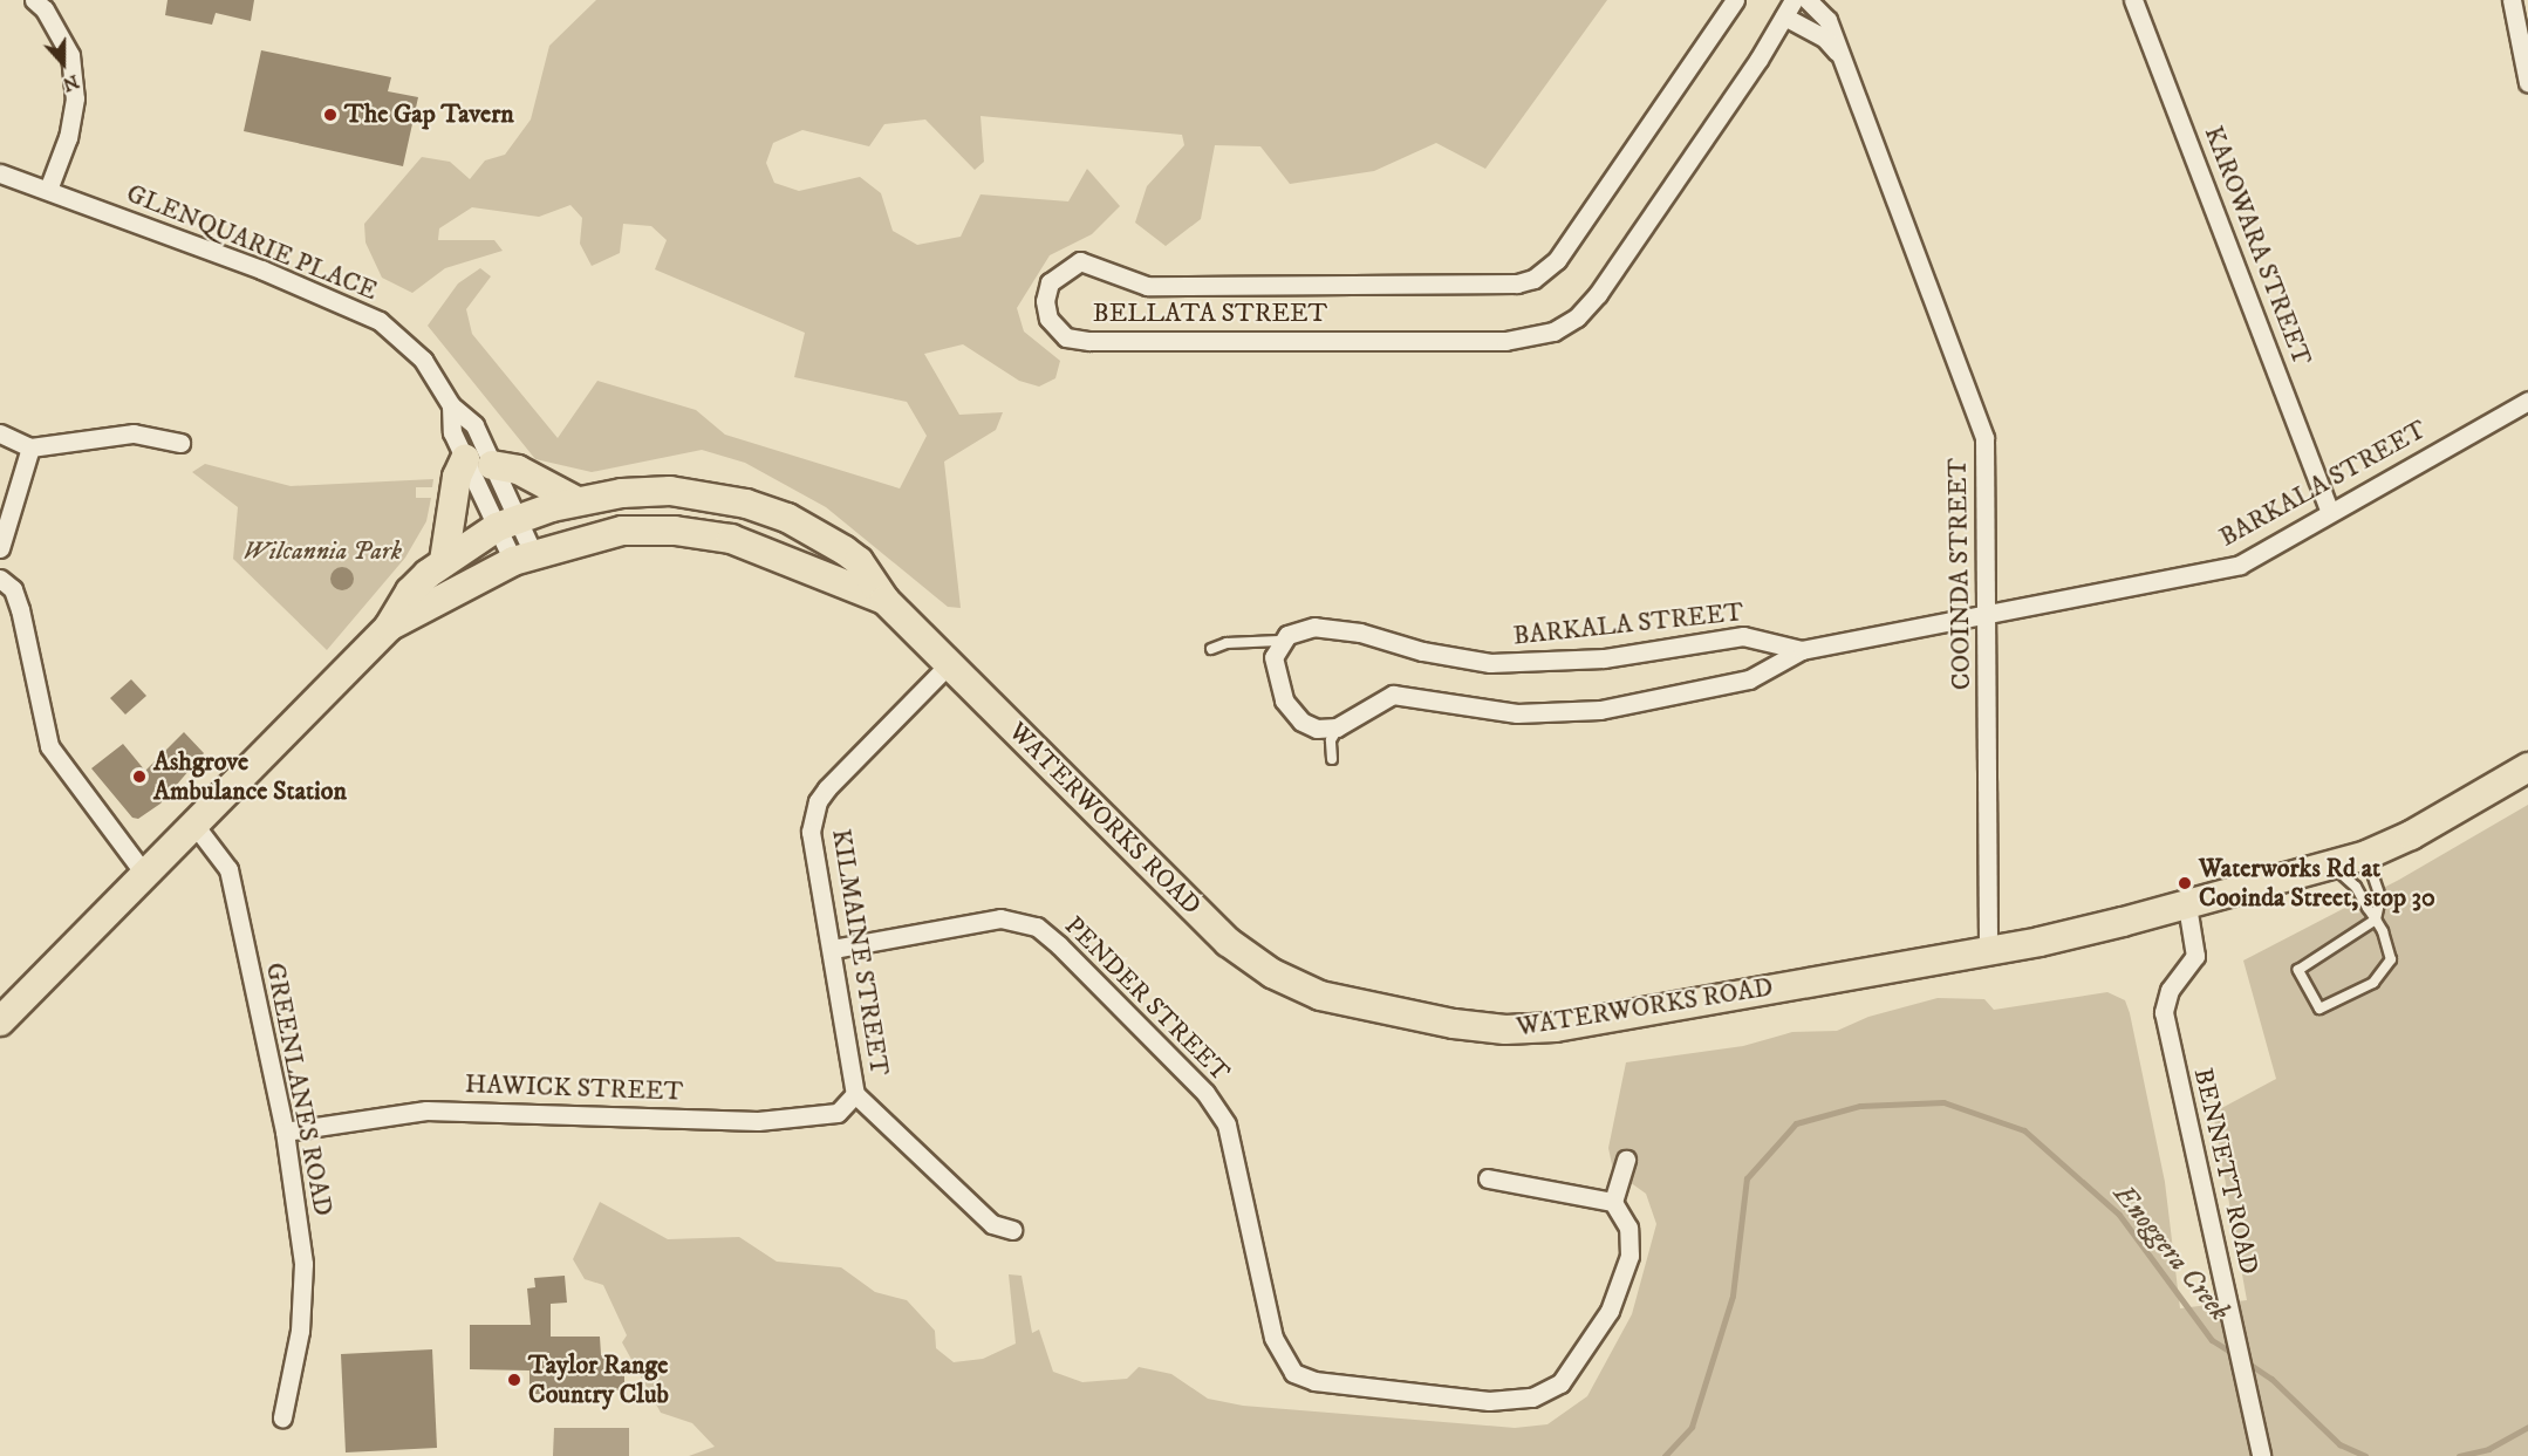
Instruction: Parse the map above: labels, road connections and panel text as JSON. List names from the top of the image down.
{
  "streets": {
    "main road": ["WATERWORKS ROAD"],
    "street": [
      "GLENQUARIE PLACE",
      "KAROWARA STREET",
      "BELLATA STREET",
      "BARKALA STREET",
      "COOINDA STREET",
      "KILMAINE STREET",
      "PENDER STREET",
      "HAWICK STREET",
      "GREENLANES ROAD",
      "BENNETT ROAD"
    ]
  },
  "crossings": [
    ["GLENQUARIE PLACE", "WATERWORKS ROAD"],
    ["KAROWARA STREET", "BARKALA STREET"],
    ["BELLATA STREET", "COOINDA STREET"],
    ["BARKALA STREET", "COOINDA STREET"],
    ["COOINDA STREET", "WATERWORKS ROAD"],
    ["WATERWORKS ROAD", "KILMAINE STREET"],
    ["WATERWORKS ROAD", "GREENLANES ROAD"],
    ["WATERWORKS ROAD", "BENNETT ROAD"],
    ["KILMAINE STREET", "PENDER STREET"],
    ["KILMAINE STREET", "HAWICK STREET"],
    ["HAWICK STREET", "GREENLANES ROAD"]
  ],
  "water": ["Enoggera Creek"],
  "parks": ["Wilcannia Park"],
  "places": [
    "The Gap Tavern",
    "Ashgrove Ambulance Station",
    "Waterworks Rd at Cooinda Street, stop 30",
    "Taylor Range Country Club"
  ],
  "north": "bottom"
}
